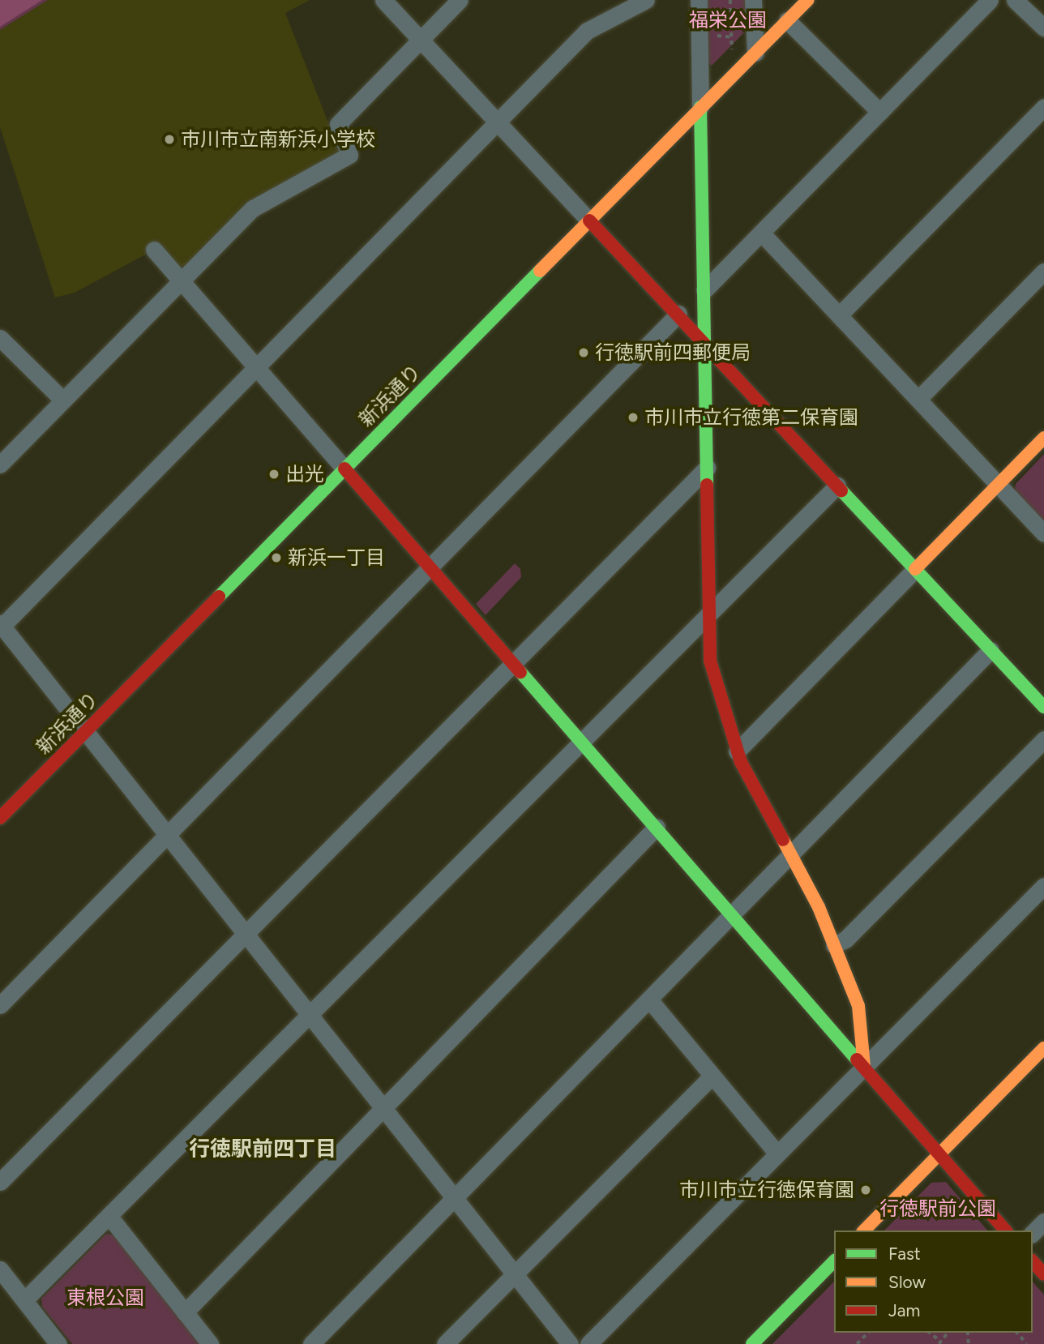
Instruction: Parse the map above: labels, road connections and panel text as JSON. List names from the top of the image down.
{
  "streets": {
    "street": ["新浜通り"]
  },
  "districts": ["行徳駅前四丁目"],
  "parks": ["福栄公園", "行徳駅前公園", "東根公園"],
  "places": [
    "市川市立南新浜小学校",
    "行徳駅前四郵便局",
    "市川市立行徳第二保育園",
    "出光",
    "新浜一丁目",
    "市川市立行徳保育園"
  ],
  "legend": ["Fast", "Slow", "Jam"]
}
